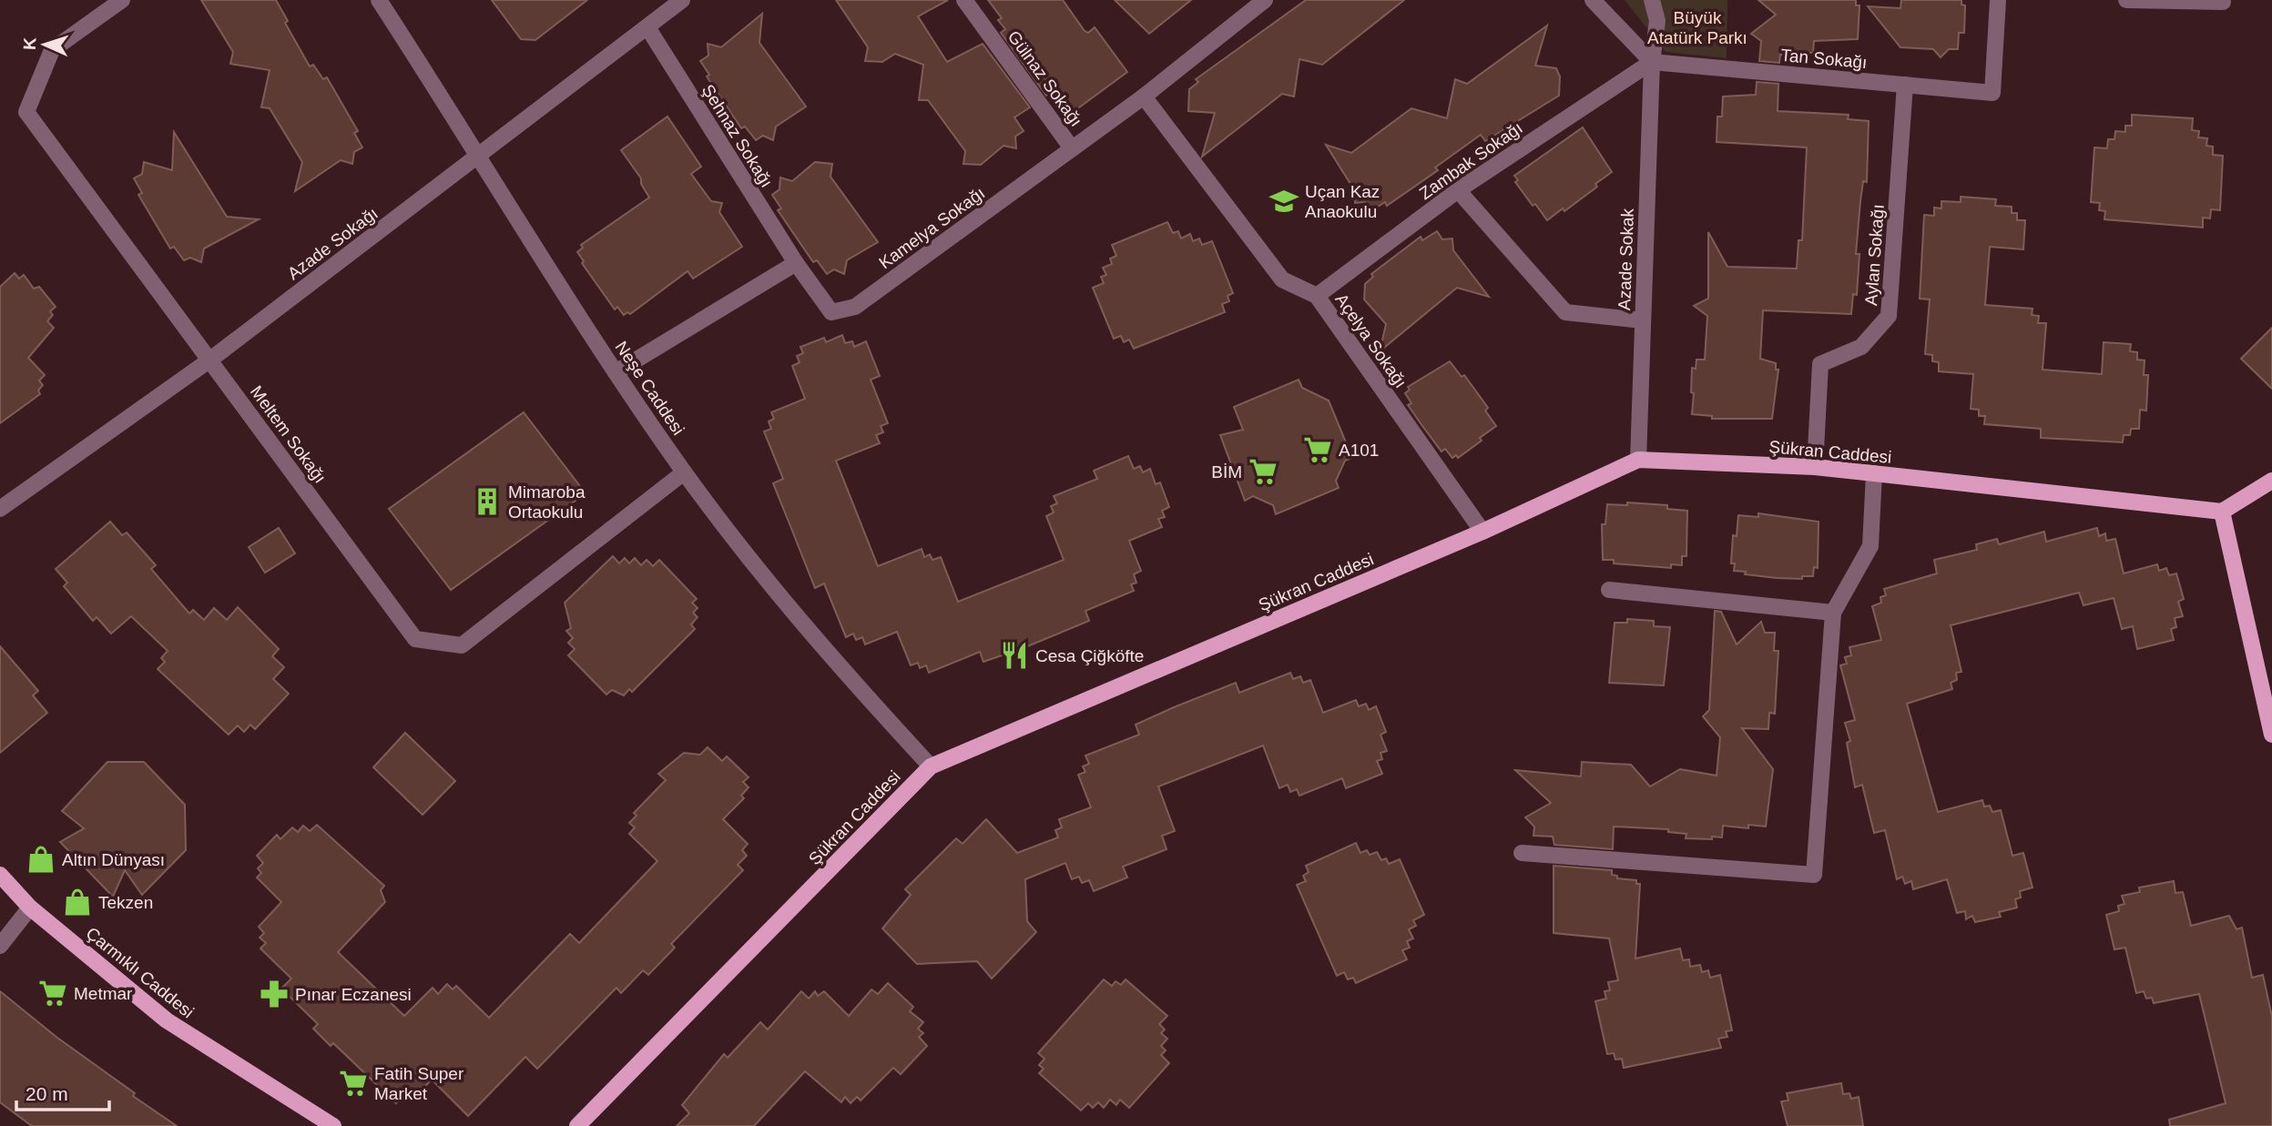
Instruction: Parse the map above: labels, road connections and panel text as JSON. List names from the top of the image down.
{
  "streets": {
    "main road": ["Şükran Caddesi", "Çarmıklı Caddesi"],
    "street": [
      "Tan Sokağı",
      "Gülnaz Sokağı",
      "Şehnaz Sokağı",
      "Zambak Sokağı",
      "Kamelya Sokağı",
      "Azade Sokağı",
      "Aylan Sokağı",
      "Azade Sokak",
      "Açelya Sokağı",
      "Neşe Caddesi",
      "Meltem Sokağı"
    ]
  },
  "crossings": [
    ["Tan Sokağı", "Zambak Sokağı"],
    ["Tan Sokağı", "Aylan Sokağı"],
    ["Tan Sokağı", "Azade Sokak"],
    ["Gülnaz Sokağı", "Kamelya Sokağı"],
    ["Şehnaz Sokağı", "Kamelya Sokağı"],
    ["Şehnaz Sokağı", "Azade Sokağı"],
    ["Zambak Sokağı", "Azade Sokak"],
    ["Zambak Sokağı", "Açelya Sokağı"],
    ["Kamelya Sokağı", "Açelya Sokağı"],
    ["Azade Sokağı", "Neşe Caddesi"],
    ["Azade Sokağı", "Meltem Sokağı"],
    ["Aylan Sokağı", "Şükran Caddesi"],
    ["Azade Sokak", "Şükran Caddesi"],
    ["Açelya Sokağı", "Şükran Caddesi"],
    ["Neşe Caddesi", "Meltem Sokağı"],
    ["Neşe Caddesi", "Şükran Caddesi"]
  ],
  "parks": ["Büyük Atatürk Parkı"],
  "places": {
    "school or university": ["Uçan Kaz Anaokulu"],
    "supermarket": [
      "A101",
      "BİM",
      "Metmar",
      "Fatih Super Market"
    ],
    "building": ["Mimaroba Ortaokulu"],
    "restaurant": ["Cesa Çiğköfte"],
    "shop": ["Altın Dünyası", "Tekzen"],
    "pharmacy": ["Pınar Eczanesi"]
  },
  "scale_bar": "20 m",
  "north": "left"
}
